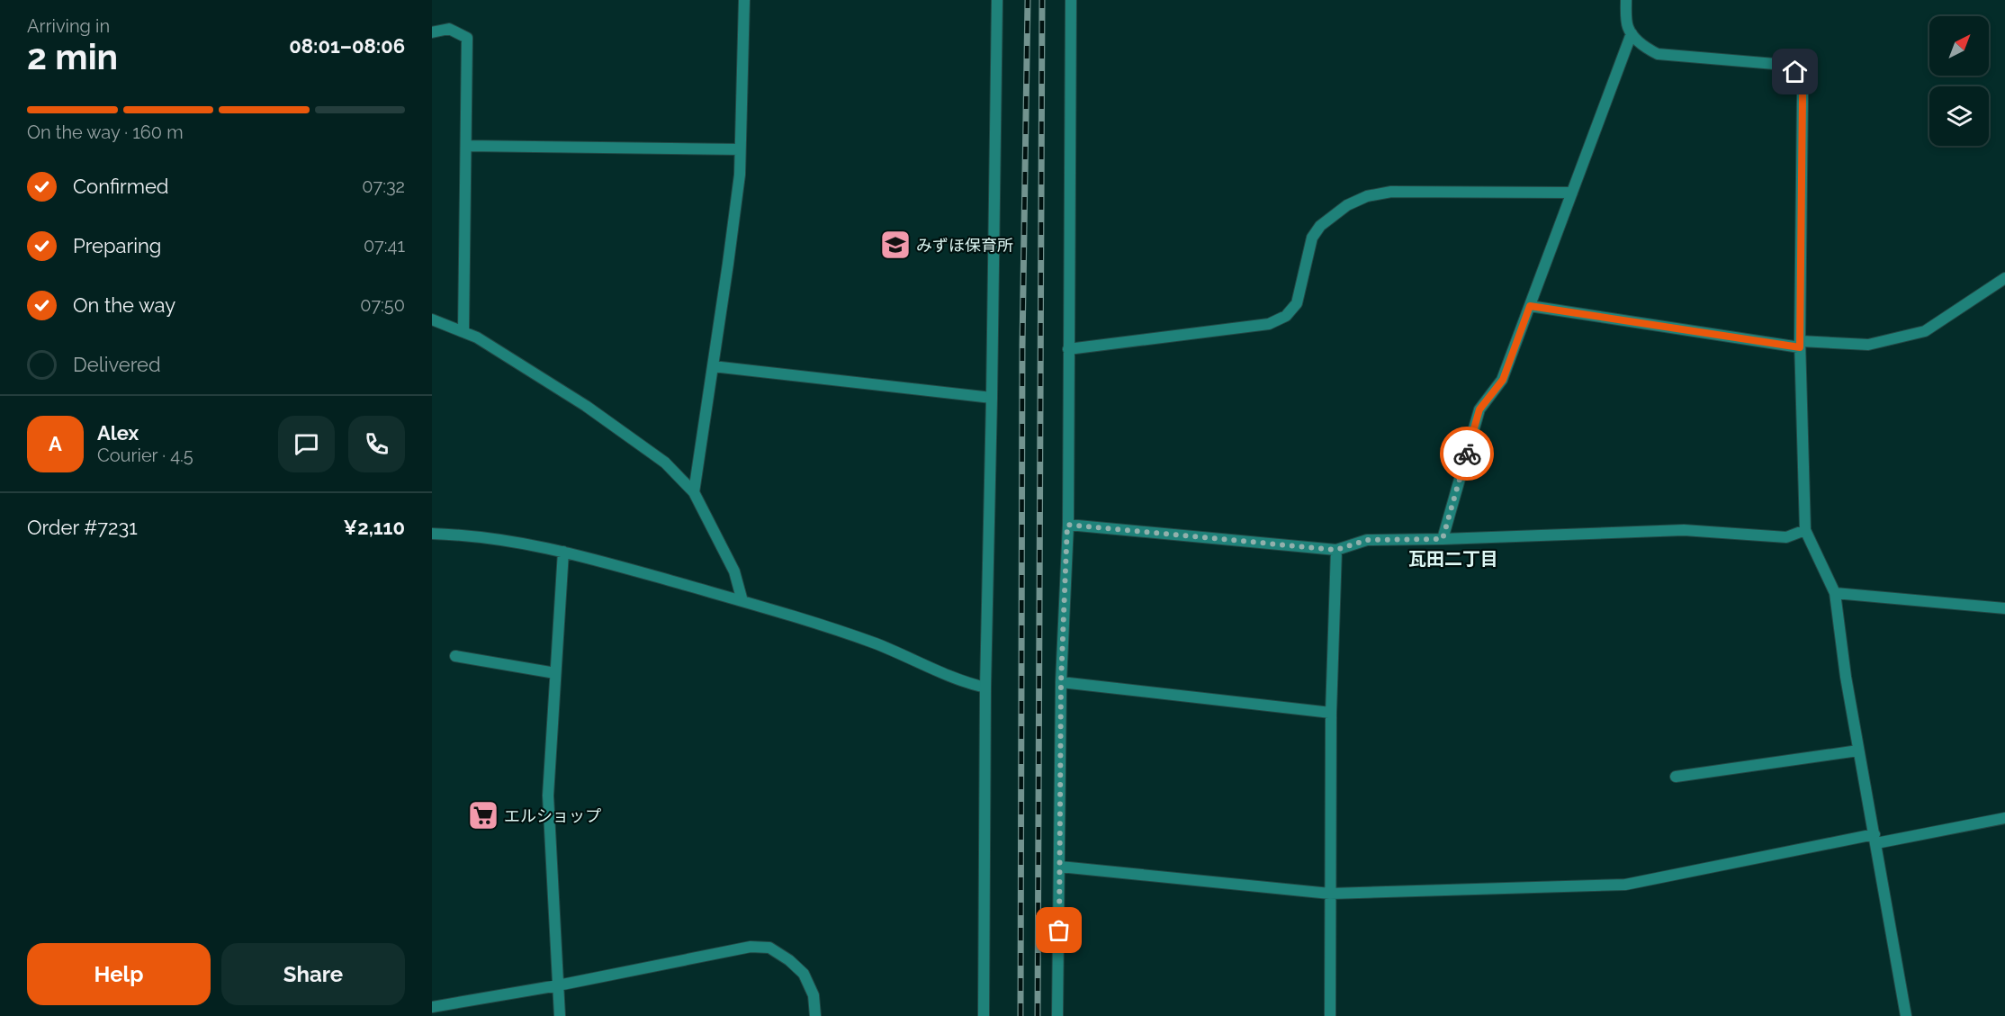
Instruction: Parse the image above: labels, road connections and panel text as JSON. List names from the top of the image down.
{
  "districts": ["瓦田二丁目"],
  "places": {
    "school or university": ["みずほ保育所"],
    "supermarket": ["エルショップ"]
  },
  "north": "top right",
  "page": {
    "heading": ["2 min", "Arriving in", "08:01–08:06"],
    "panel": [
      "Alex",
      "Courier · 4.5",
      "Order #7231",
      "¥2,110"
    ],
    "bar": "On the way · 160 m",
    "list": [
      ["Confirmed", "07:32"],
      ["Preparing", "07:41"],
      ["On the way", "07:50"],
      "Delivered"
    ],
    "round": "A",
    "buttons": ["Help", "Share"]
  }
}
